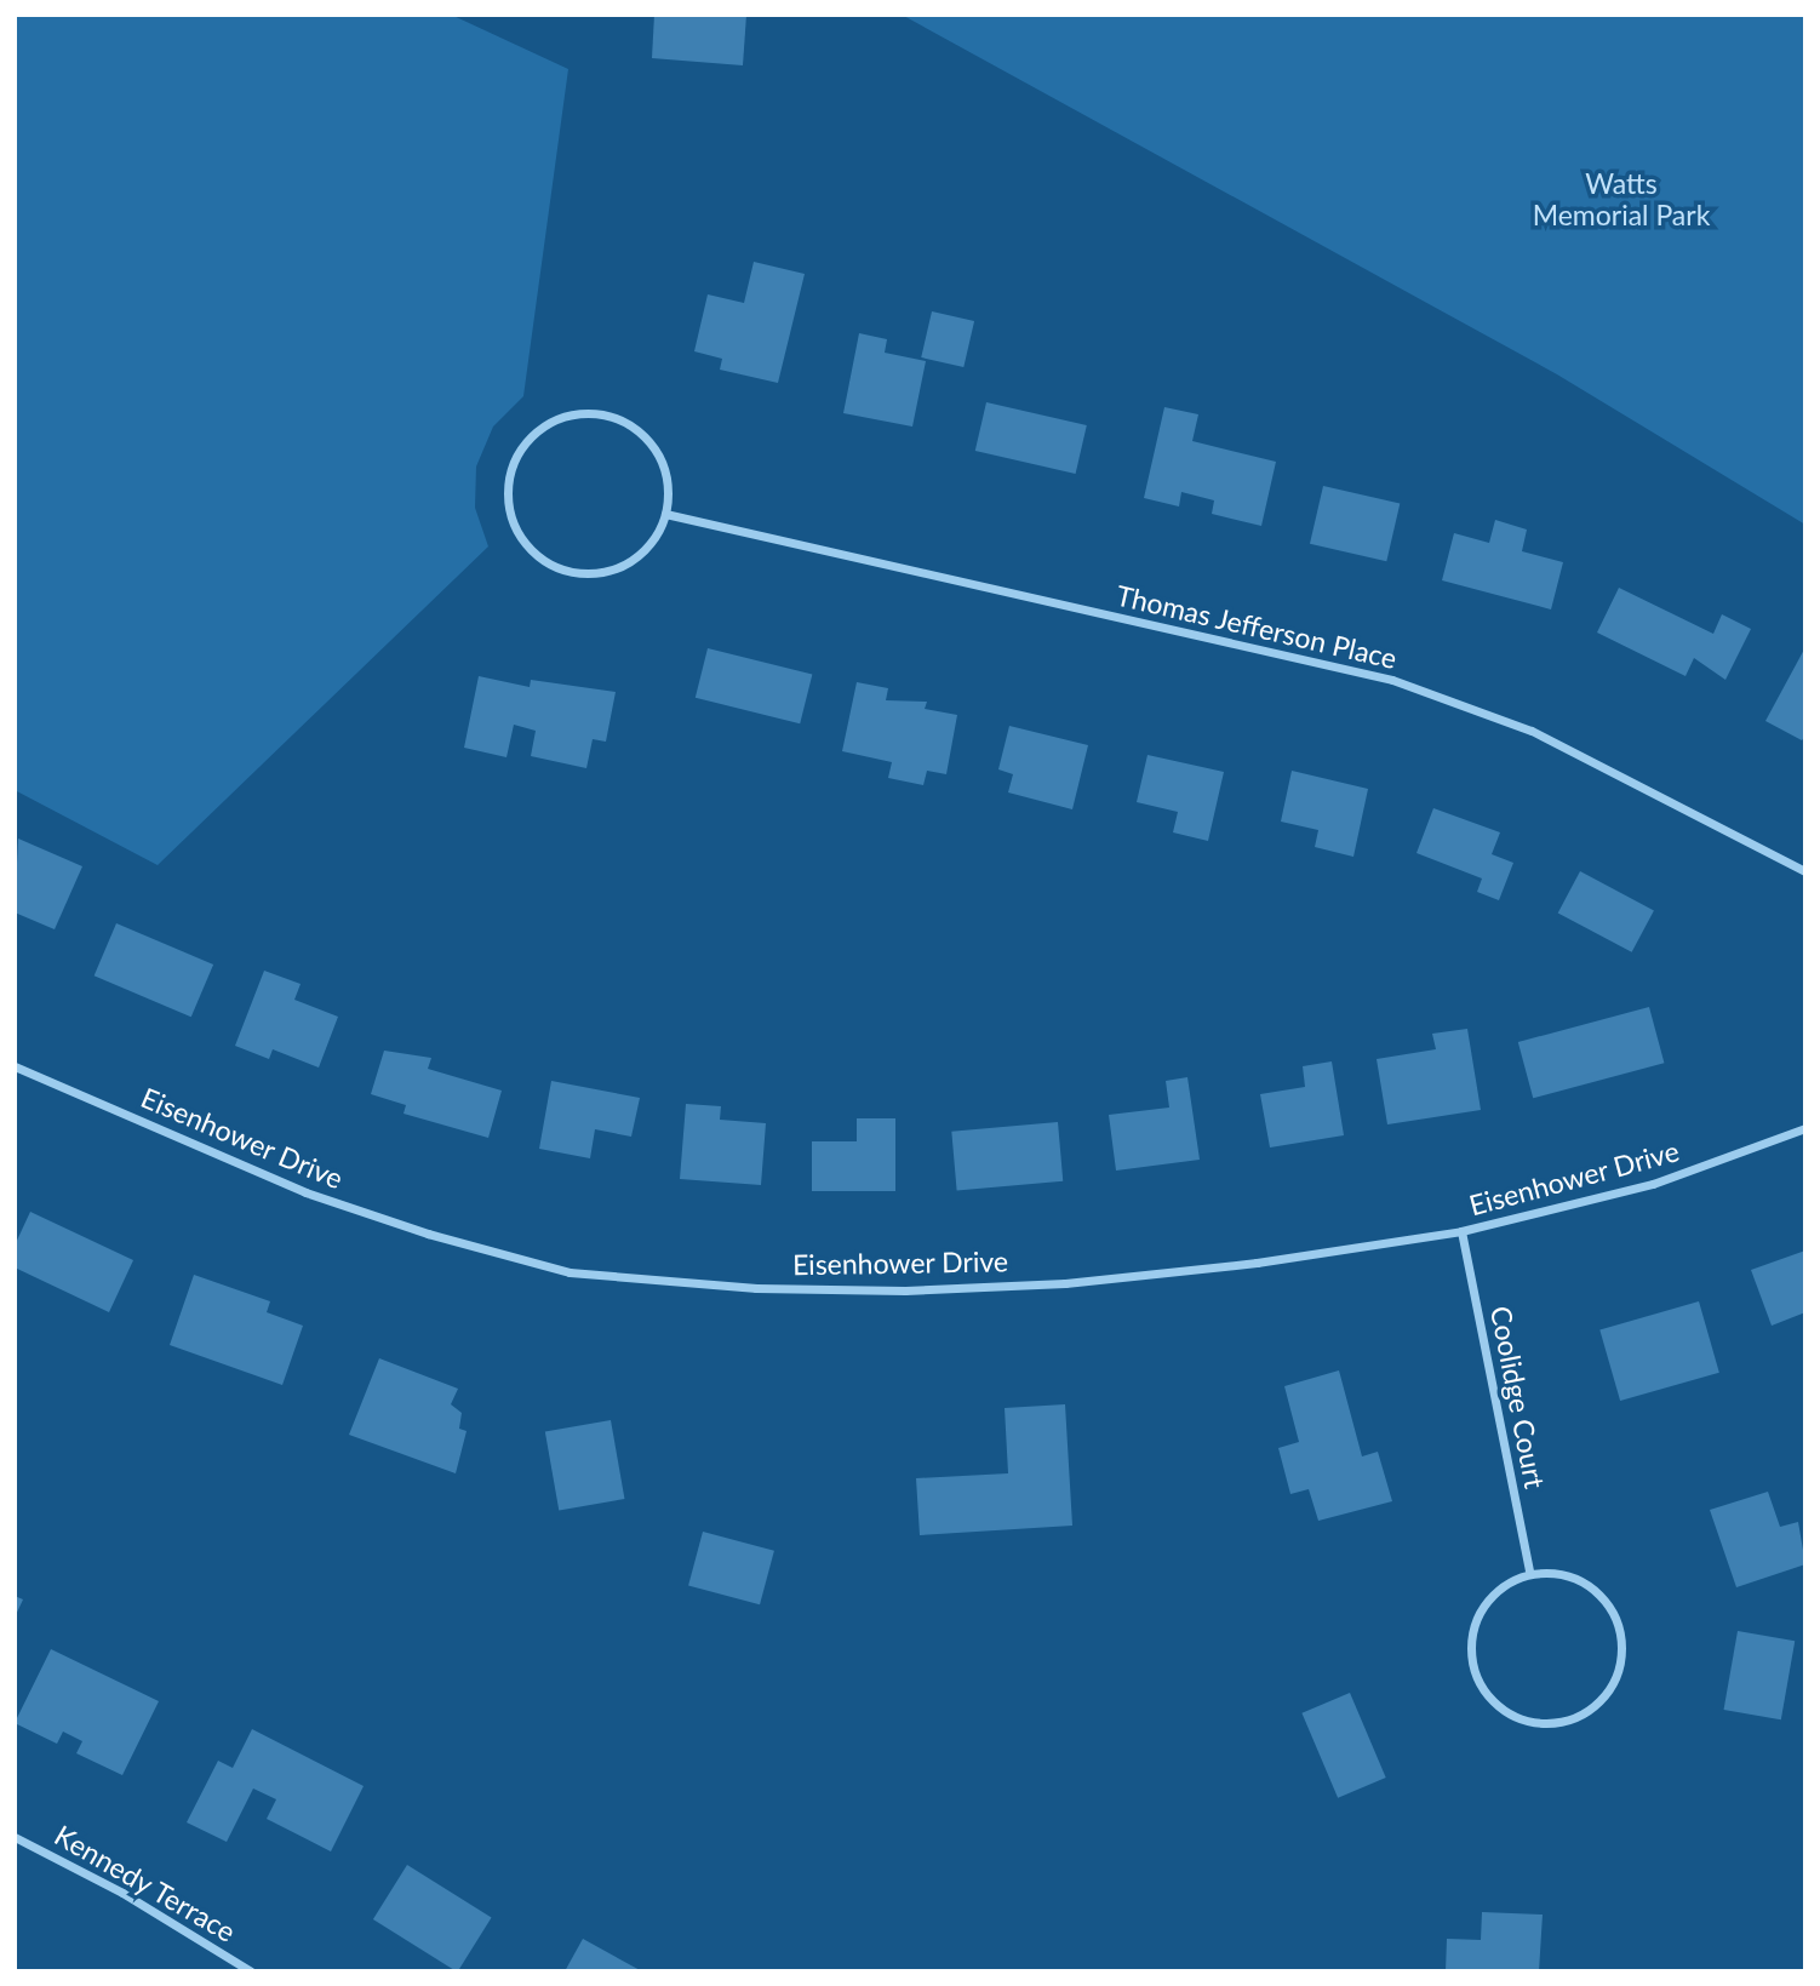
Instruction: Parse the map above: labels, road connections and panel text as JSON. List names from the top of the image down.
{
  "streets": {
    "street": [
      "Thomas Jefferson Place",
      "Eisenhower Drive",
      "Coolidge Court",
      "Kennedy Terrace"
    ]
  },
  "crossings": [
    ["Eisenhower Drive", "Coolidge Court"]
  ],
  "parks": ["Watts Memorial Park"]
}
